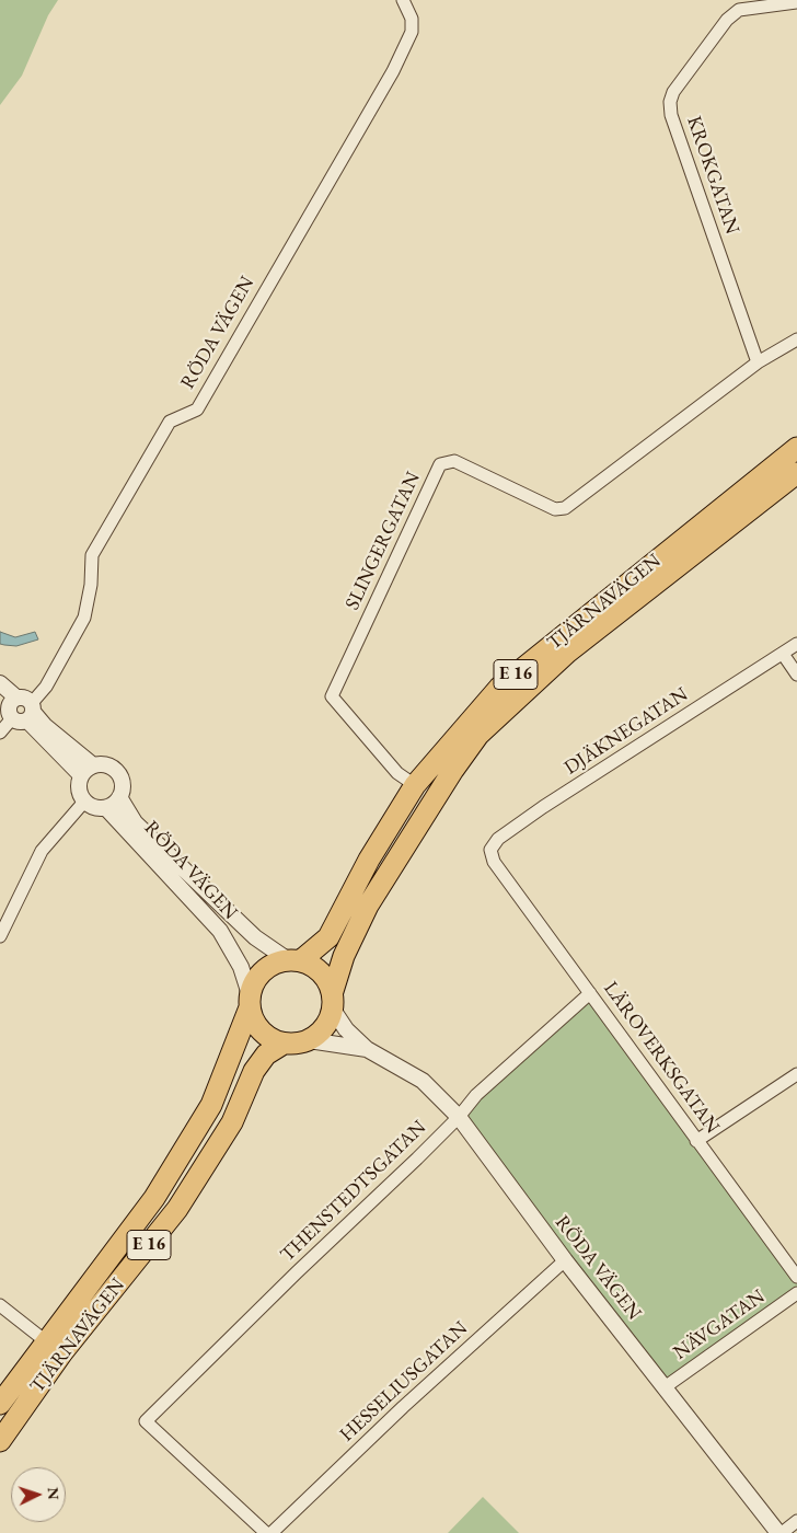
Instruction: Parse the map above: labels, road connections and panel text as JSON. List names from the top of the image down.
{
  "streets": {
    "highway": ["TJÄRNAVÄGEN", "E 16"],
    "street": [
      "KROKGATAN",
      "RÖDA VÄGEN",
      "SLINGERGATAN",
      "DJÄKNEGATAN",
      "LÄROVERKSGATAN",
      "THENSTEDTSGATAN",
      "NÄVGATAN",
      "HESSELIUSGATAN"
    ]
  },
  "crossings": [
    ["KROKGATAN", "SLINGERGATAN"],
    ["RÖDA VÄGEN", "TJÄRNAVÄGEN"],
    ["RÖDA VÄGEN", "THENSTEDTSGATAN"],
    ["RÖDA VÄGEN", "NÄVGATAN"],
    ["RÖDA VÄGEN", "HESSELIUSGATAN"],
    ["SLINGERGATAN", "TJÄRNAVÄGEN"],
    ["DJÄKNEGATAN", "LÄROVERKSGATAN"],
    ["LÄROVERKSGATAN", "THENSTEDTSGATAN"]
  ],
  "north": "right"
}
